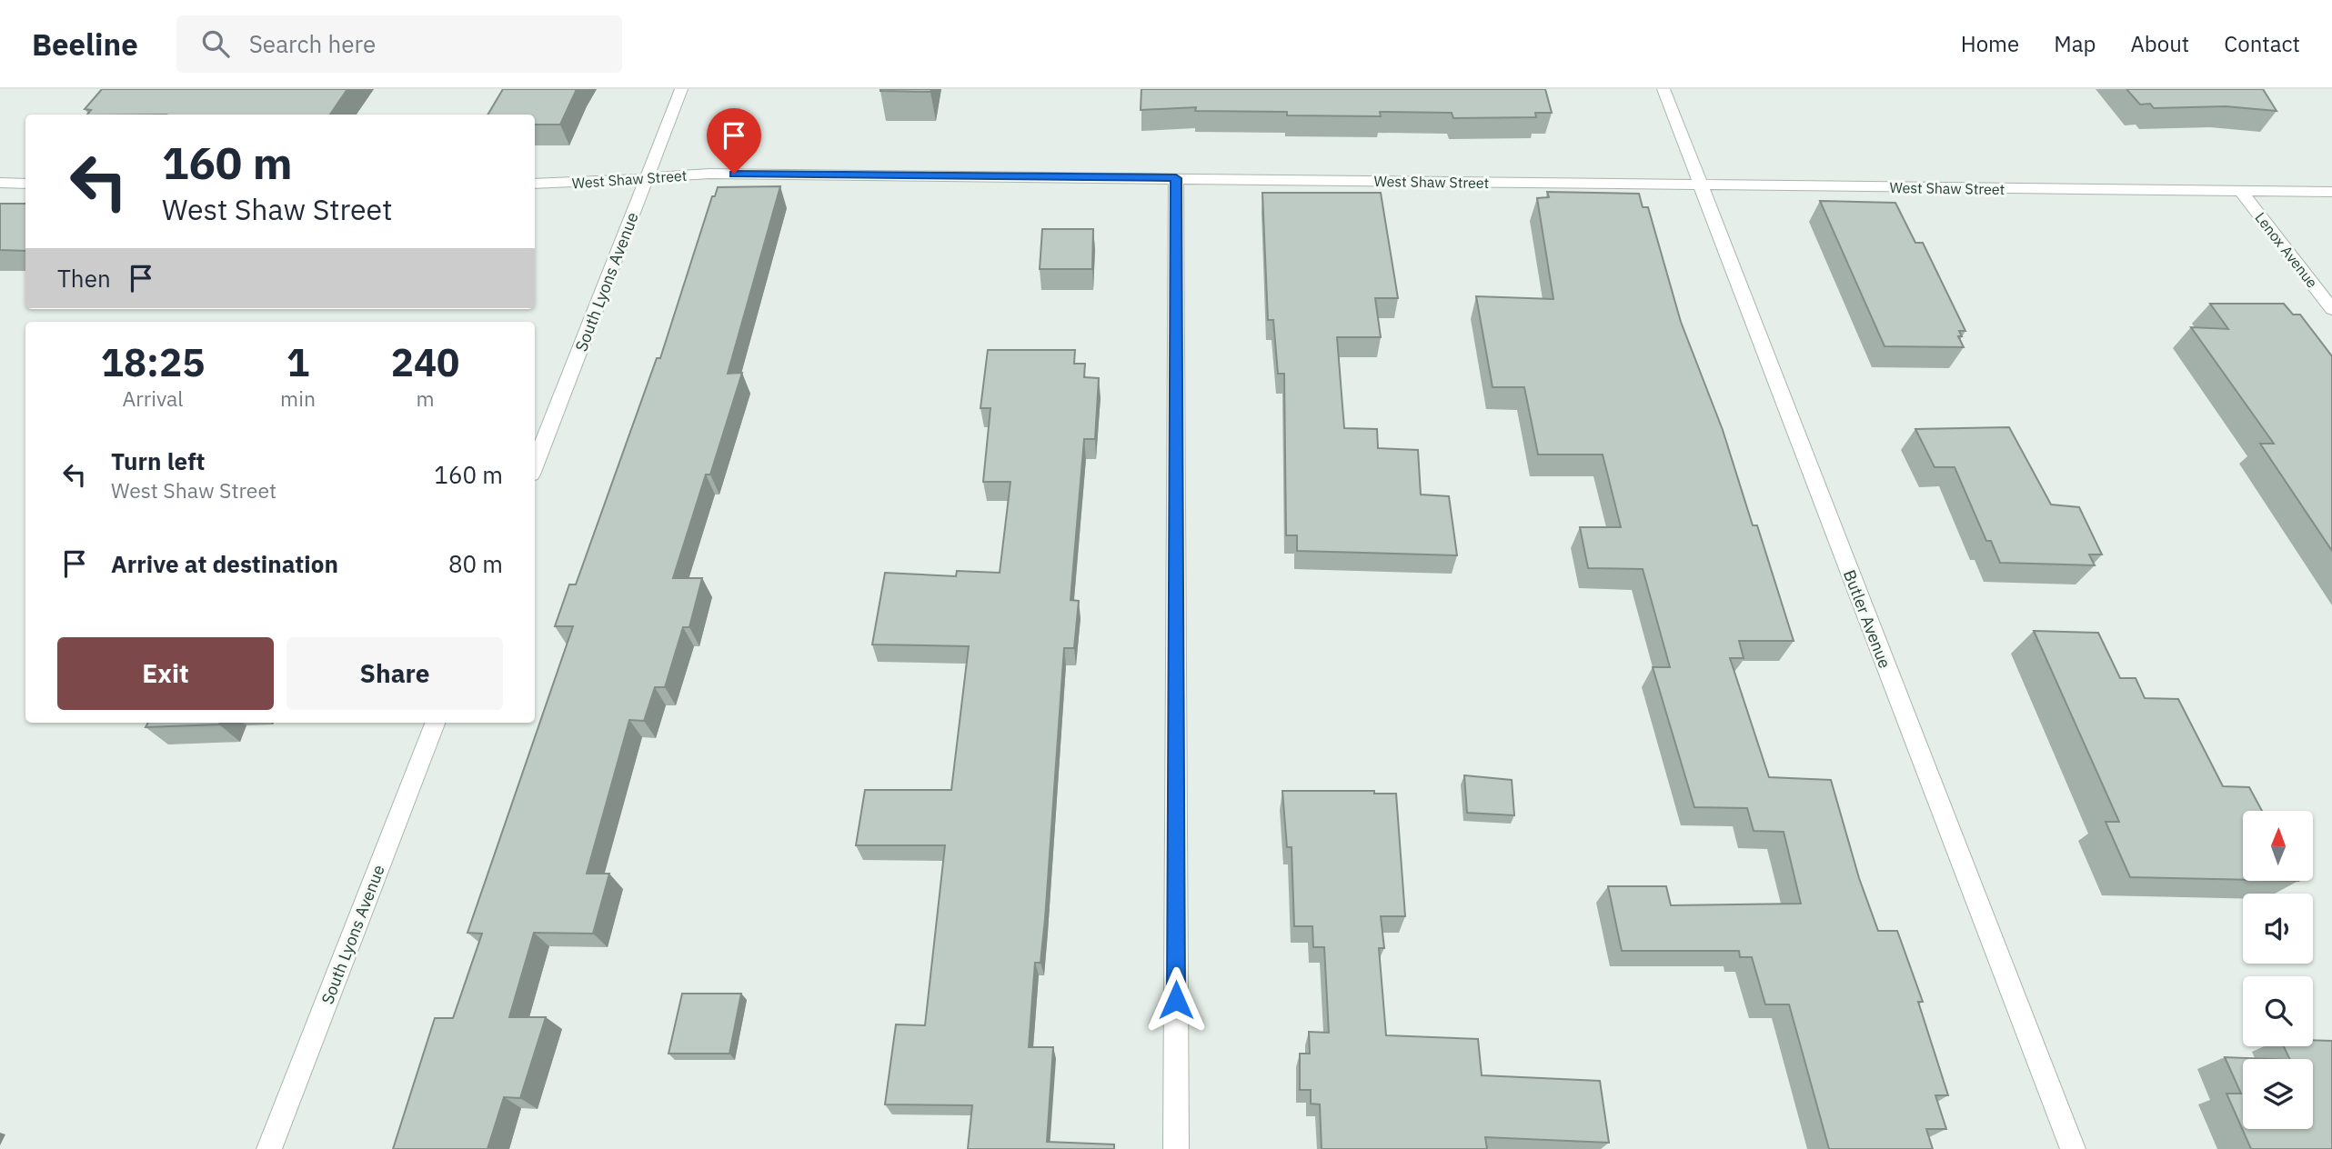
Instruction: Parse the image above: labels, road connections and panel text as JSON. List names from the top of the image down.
{
  "streets": {
    "street": [
      "West Shaw Street",
      "Lenox Avenue",
      "South Lyons Avenue",
      "Butler Avenue"
    ]
  },
  "crossings": [
    ["West Shaw Street", "Lenox Avenue"],
    ["West Shaw Street", "South Lyons Avenue"],
    ["West Shaw Street", "Butler Avenue"]
  ],
  "north": "top",
  "page": {
    "header": "Beeline",
    "search": "Search here",
    "nav": [
      "Home",
      "Map",
      "About",
      "Contact"
    ],
    "turn": ["160 m", "West Shaw Street"],
    "then": "Then",
    "eta": [
      "18:25",
      "Arrival",
      "1",
      "min",
      "240",
      "m"
    ],
    "list": [
      {
        "name": "Turn left",
        "note": "West Shaw Street",
        "value": "160 m"
      },
      {
        "name": "Arrive at destination",
        "value": "80 m"
      }
    ],
    "buttons": ["Exit", "Share"]
  }
}
